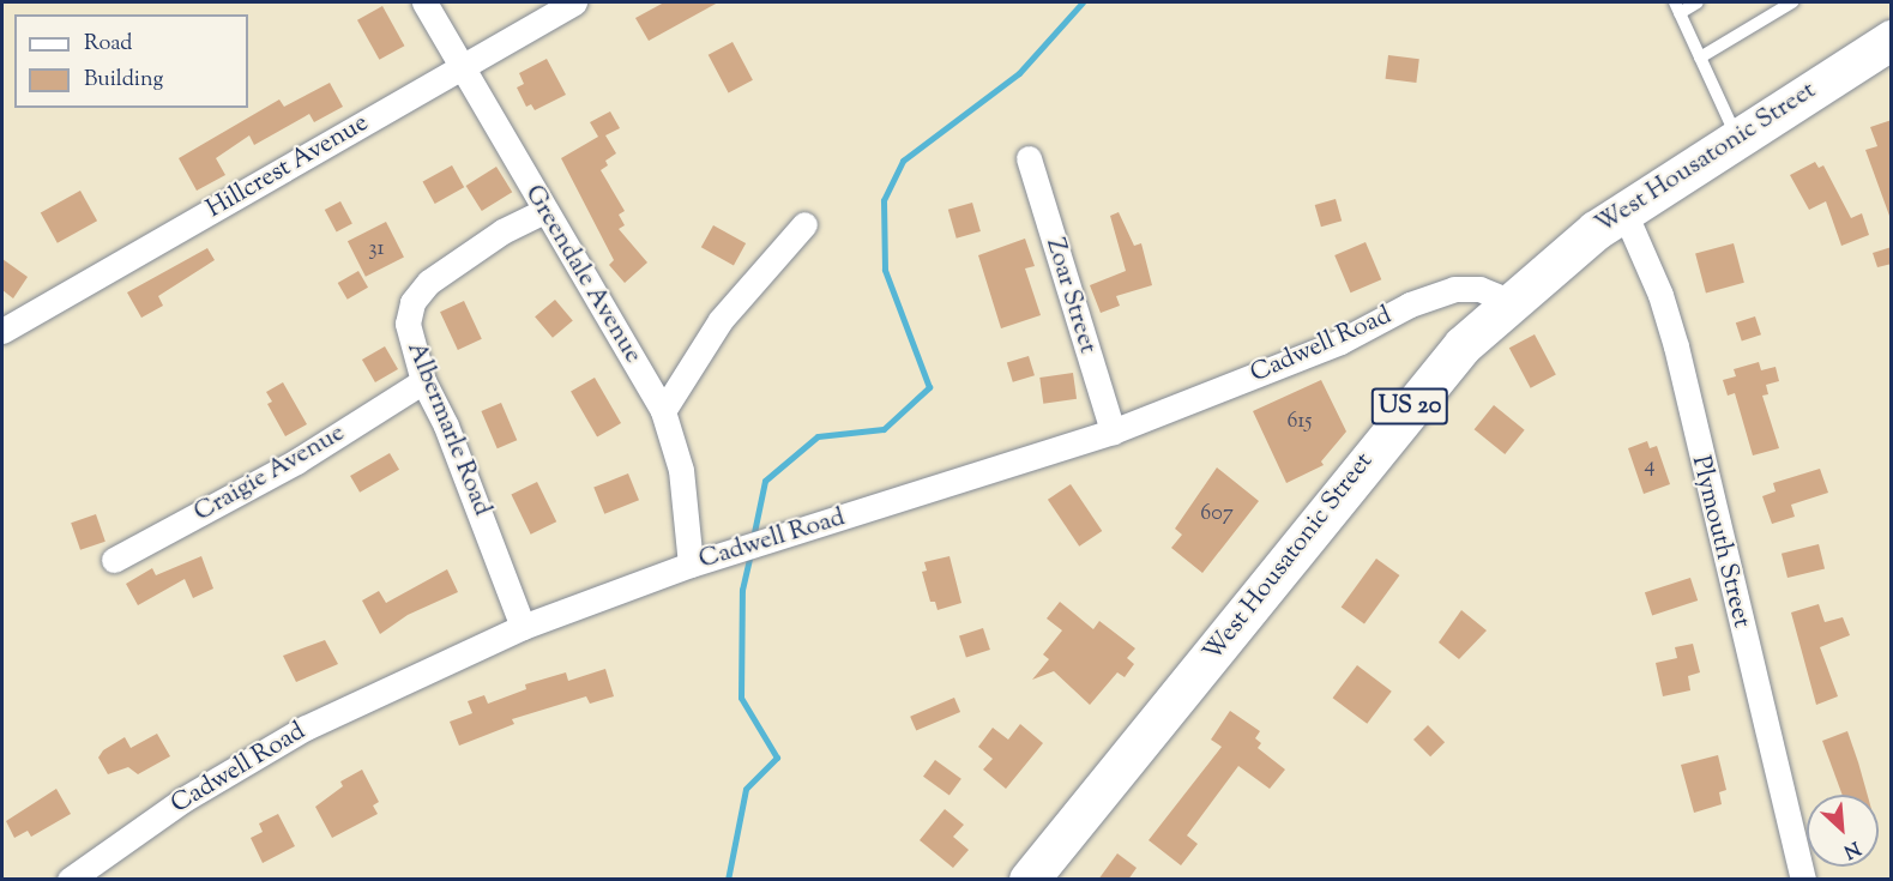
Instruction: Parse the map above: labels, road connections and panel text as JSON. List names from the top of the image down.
{
  "streets": {
    "highway": ["West Housatonic Street", "US 20"],
    "street": [
      "Hillcrest Avenue",
      "Greendale Avenue",
      "Zoar Street",
      "Cadwell Road",
      "Albermarle Road",
      "Craigie Avenue",
      "Plymouth Street"
    ]
  },
  "crossings": [
    ["West Housatonic Street", "Cadwell Road"],
    ["West Housatonic Street", "Plymouth Street"],
    ["Hillcrest Avenue", "Greendale Avenue"],
    ["Greendale Avenue", "Cadwell Road"],
    ["Greendale Avenue", "Albermarle Road"],
    ["Zoar Street", "Cadwell Road"],
    ["Cadwell Road", "Albermarle Road"],
    ["Albermarle Road", "Craigie Avenue"]
  ],
  "house_numbers": [
    "31",
    "615",
    "4",
    "607"
  ],
  "legend": ["Road", "Building"],
  "north": "bottom right"
}
